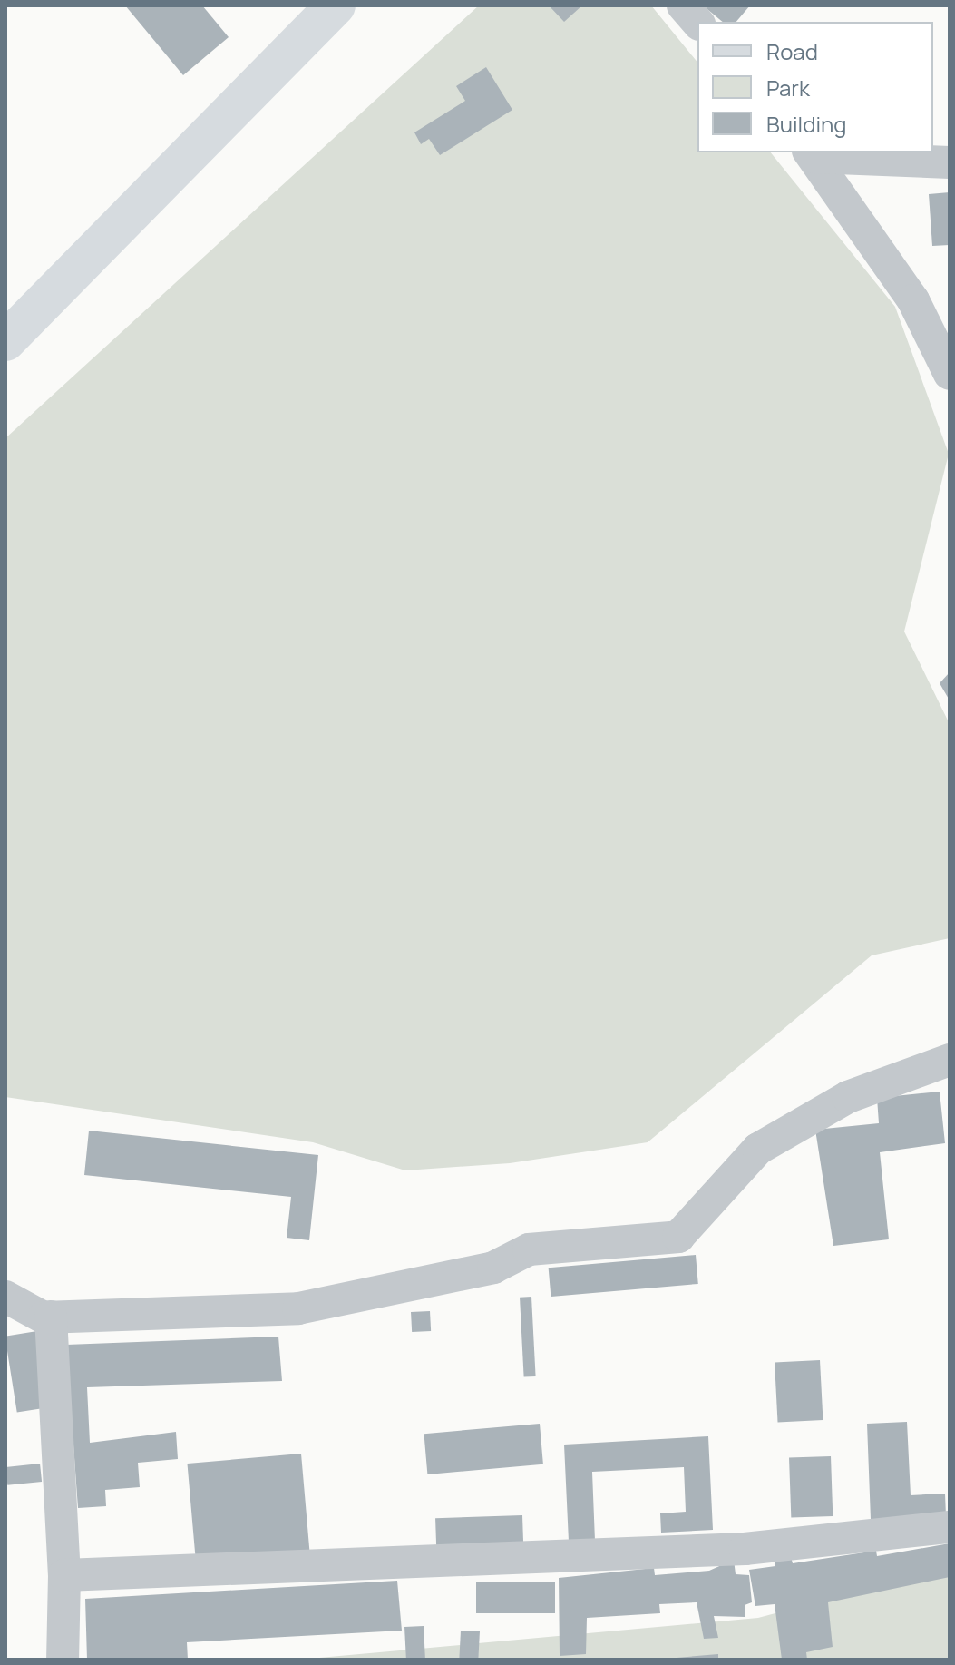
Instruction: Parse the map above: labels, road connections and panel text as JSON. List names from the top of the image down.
{
  "legend": ["Road", "Park", "Building"]
}
